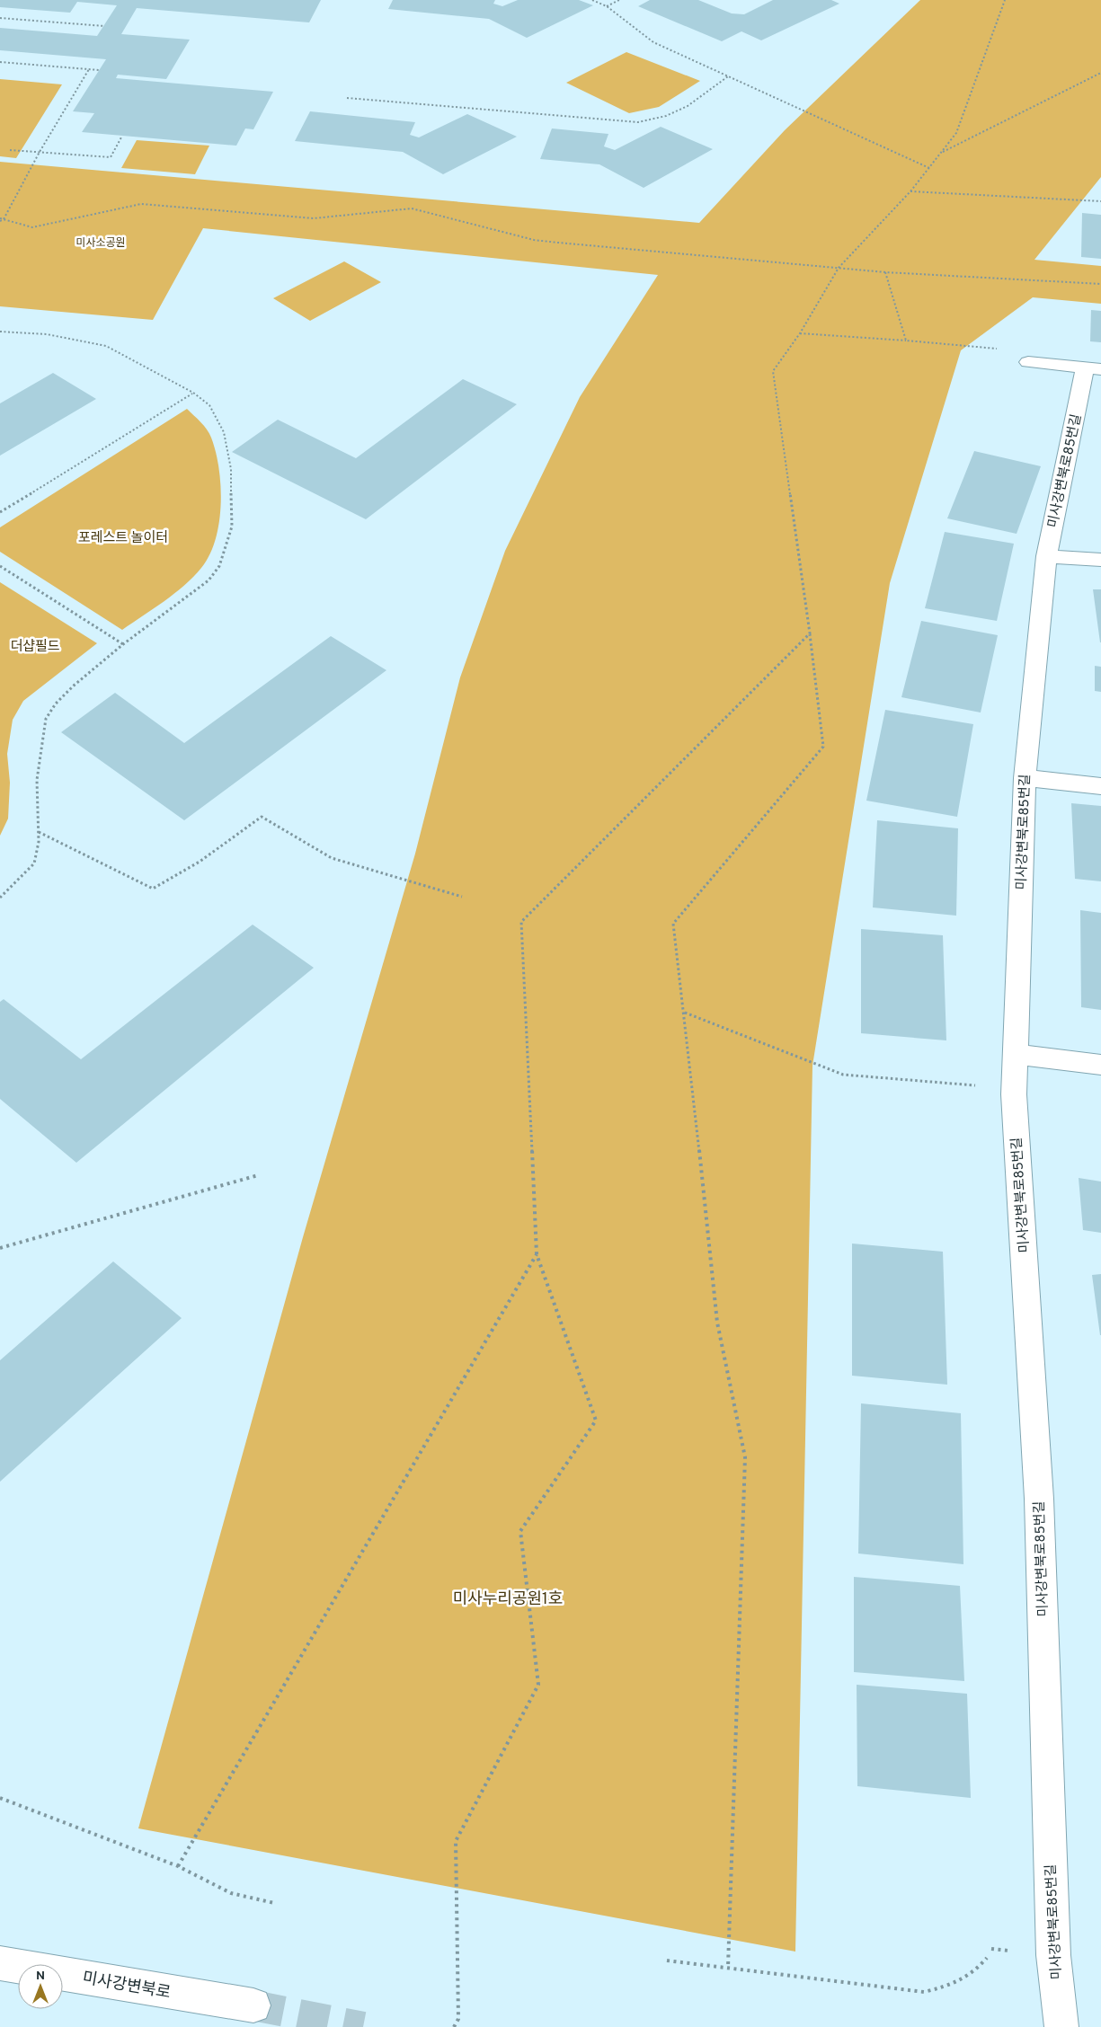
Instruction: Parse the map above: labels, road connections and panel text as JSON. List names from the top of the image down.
{
  "streets": {
    "street": ["미사강변북로85번길", "미사강변북로"]
  },
  "parks": [
    "미사소공원",
    "포레스트 놀이터",
    "더샵필드",
    "미사누리공원1호"
  ],
  "north": "top"
}
